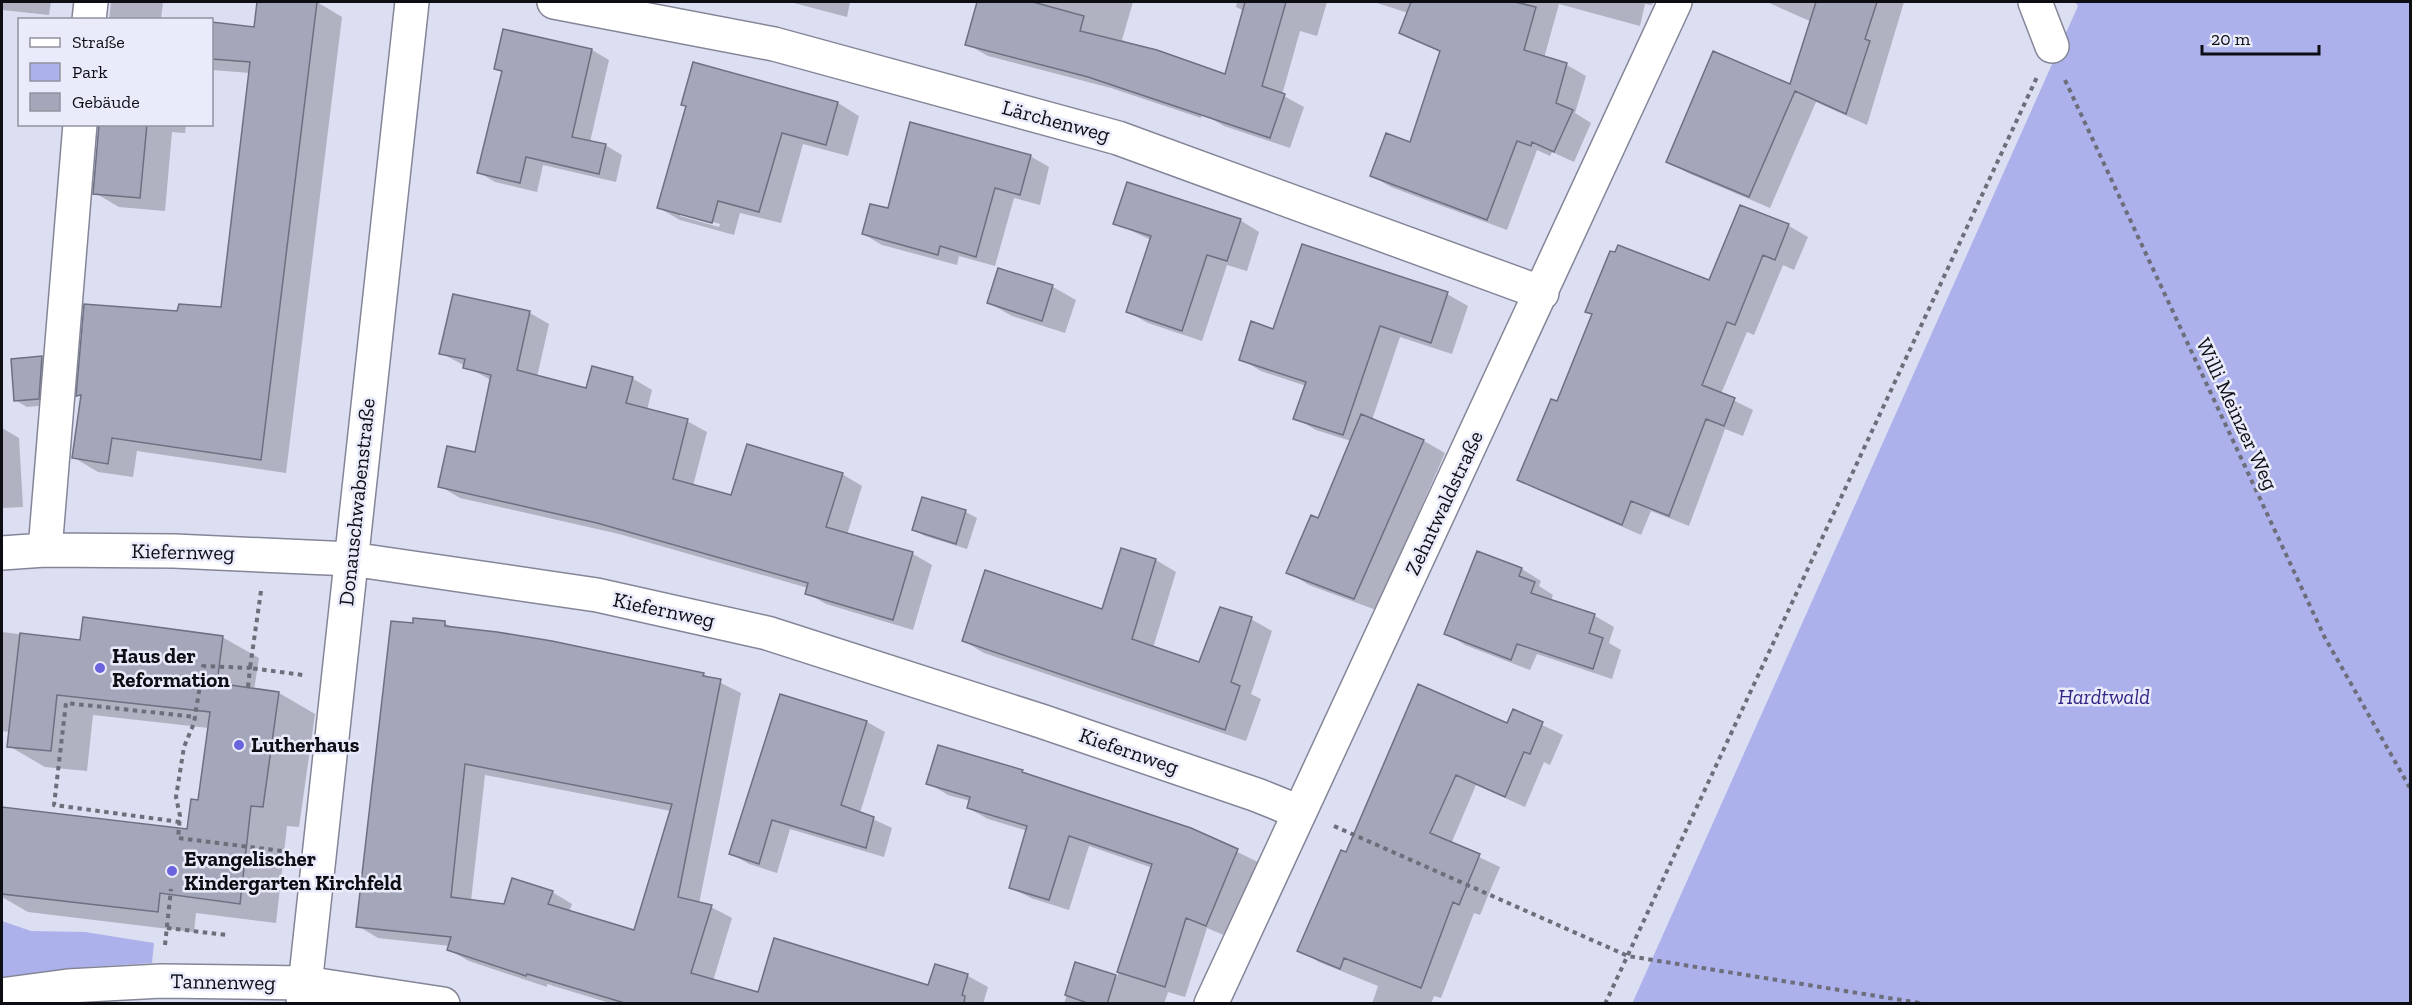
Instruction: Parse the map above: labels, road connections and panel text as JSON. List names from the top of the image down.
{
  "streets": {
    "street": [
      "Lärchenweg",
      "Donauschwabenstraße",
      "Zehntwaldstraße",
      "Kiefernweg",
      "Tannenweg"
    ],
    "path": ["Willi Meinzer Weg"]
  },
  "crossings": [
    ["Lärchenweg", "Zehntwaldstraße"],
    ["Donauschwabenstraße", "Kiefernweg"],
    ["Donauschwabenstraße", "Tannenweg"],
    ["Zehntwaldstraße", "Kiefernweg"]
  ],
  "parks": ["Hardtwald"],
  "places": ["Haus der Reformation", "Lutherhaus", "Evangelischer Kindergarten Kirchfeld"],
  "legend": ["Straße", "Park", "Gebäude"],
  "scale_bar": "20 m"
}
